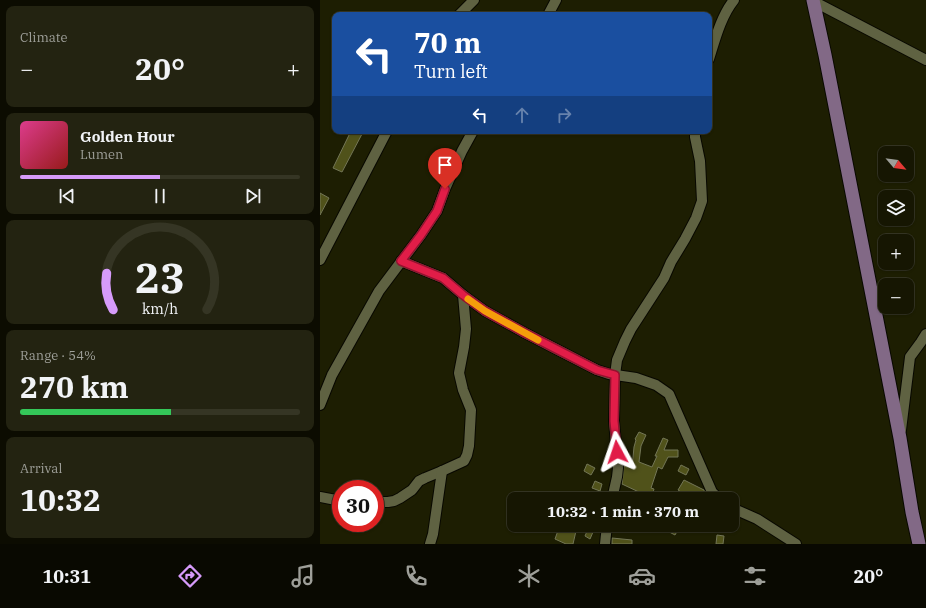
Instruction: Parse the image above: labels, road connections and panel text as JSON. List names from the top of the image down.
{
  "north": "bottom right",
  "page": {
    "tile": [
      "Climate",
      ["Range · 54%", "270 km"],
      ["Arrival", "10:32"]
    ],
    "turn": ["70 m", "Turn left"],
    "heat": ["−", "20°", "+"],
    "song": ["Golden Hour", "Lumen"],
    "map_buttons": ["+", "−"],
    "limit": "30",
    "trip": "10:32 · 1 min · 370 m",
    "tabs": ["10:31", "20°"],
    "gauge": ["23", "km/h"]
  }
}
